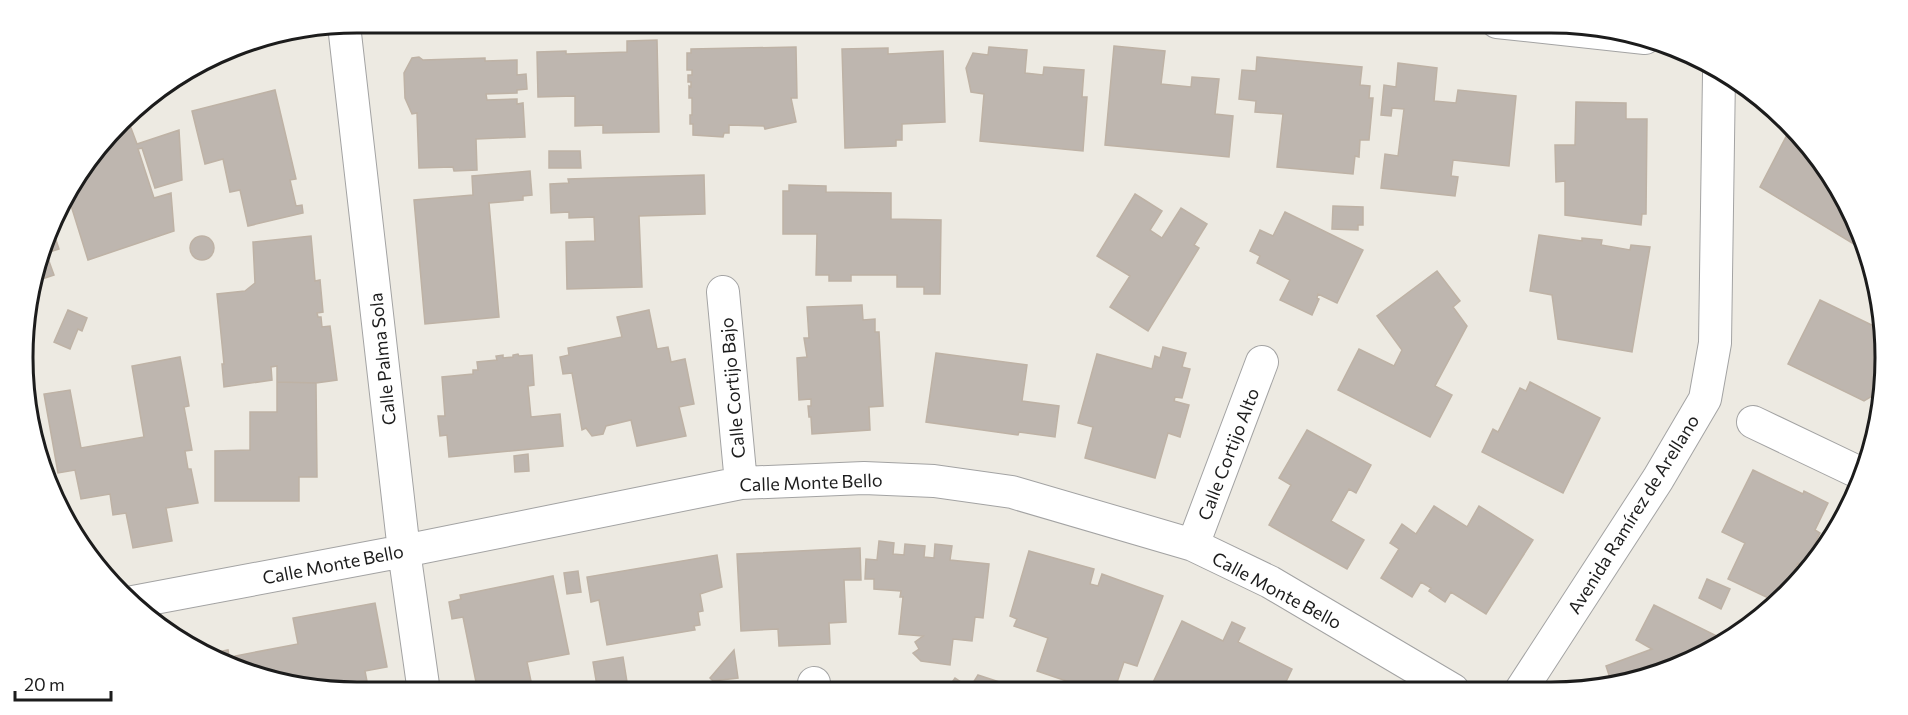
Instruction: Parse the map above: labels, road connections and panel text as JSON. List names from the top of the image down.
{
  "streets": {
    "street": [
      "Calle Palma Sola",
      "Calle Cortijo Bajo",
      "Calle Cortijo Alto",
      "Calle Monte Bello",
      "Avenida Ramírez de Arellano"
    ]
  },
  "crossings": [
    ["Calle Palma Sola", "Calle Monte Bello"],
    ["Calle Cortijo Bajo", "Calle Monte Bello"],
    ["Calle Cortijo Alto", "Calle Monte Bello"]
  ],
  "scale_bar": "20 m"
}
